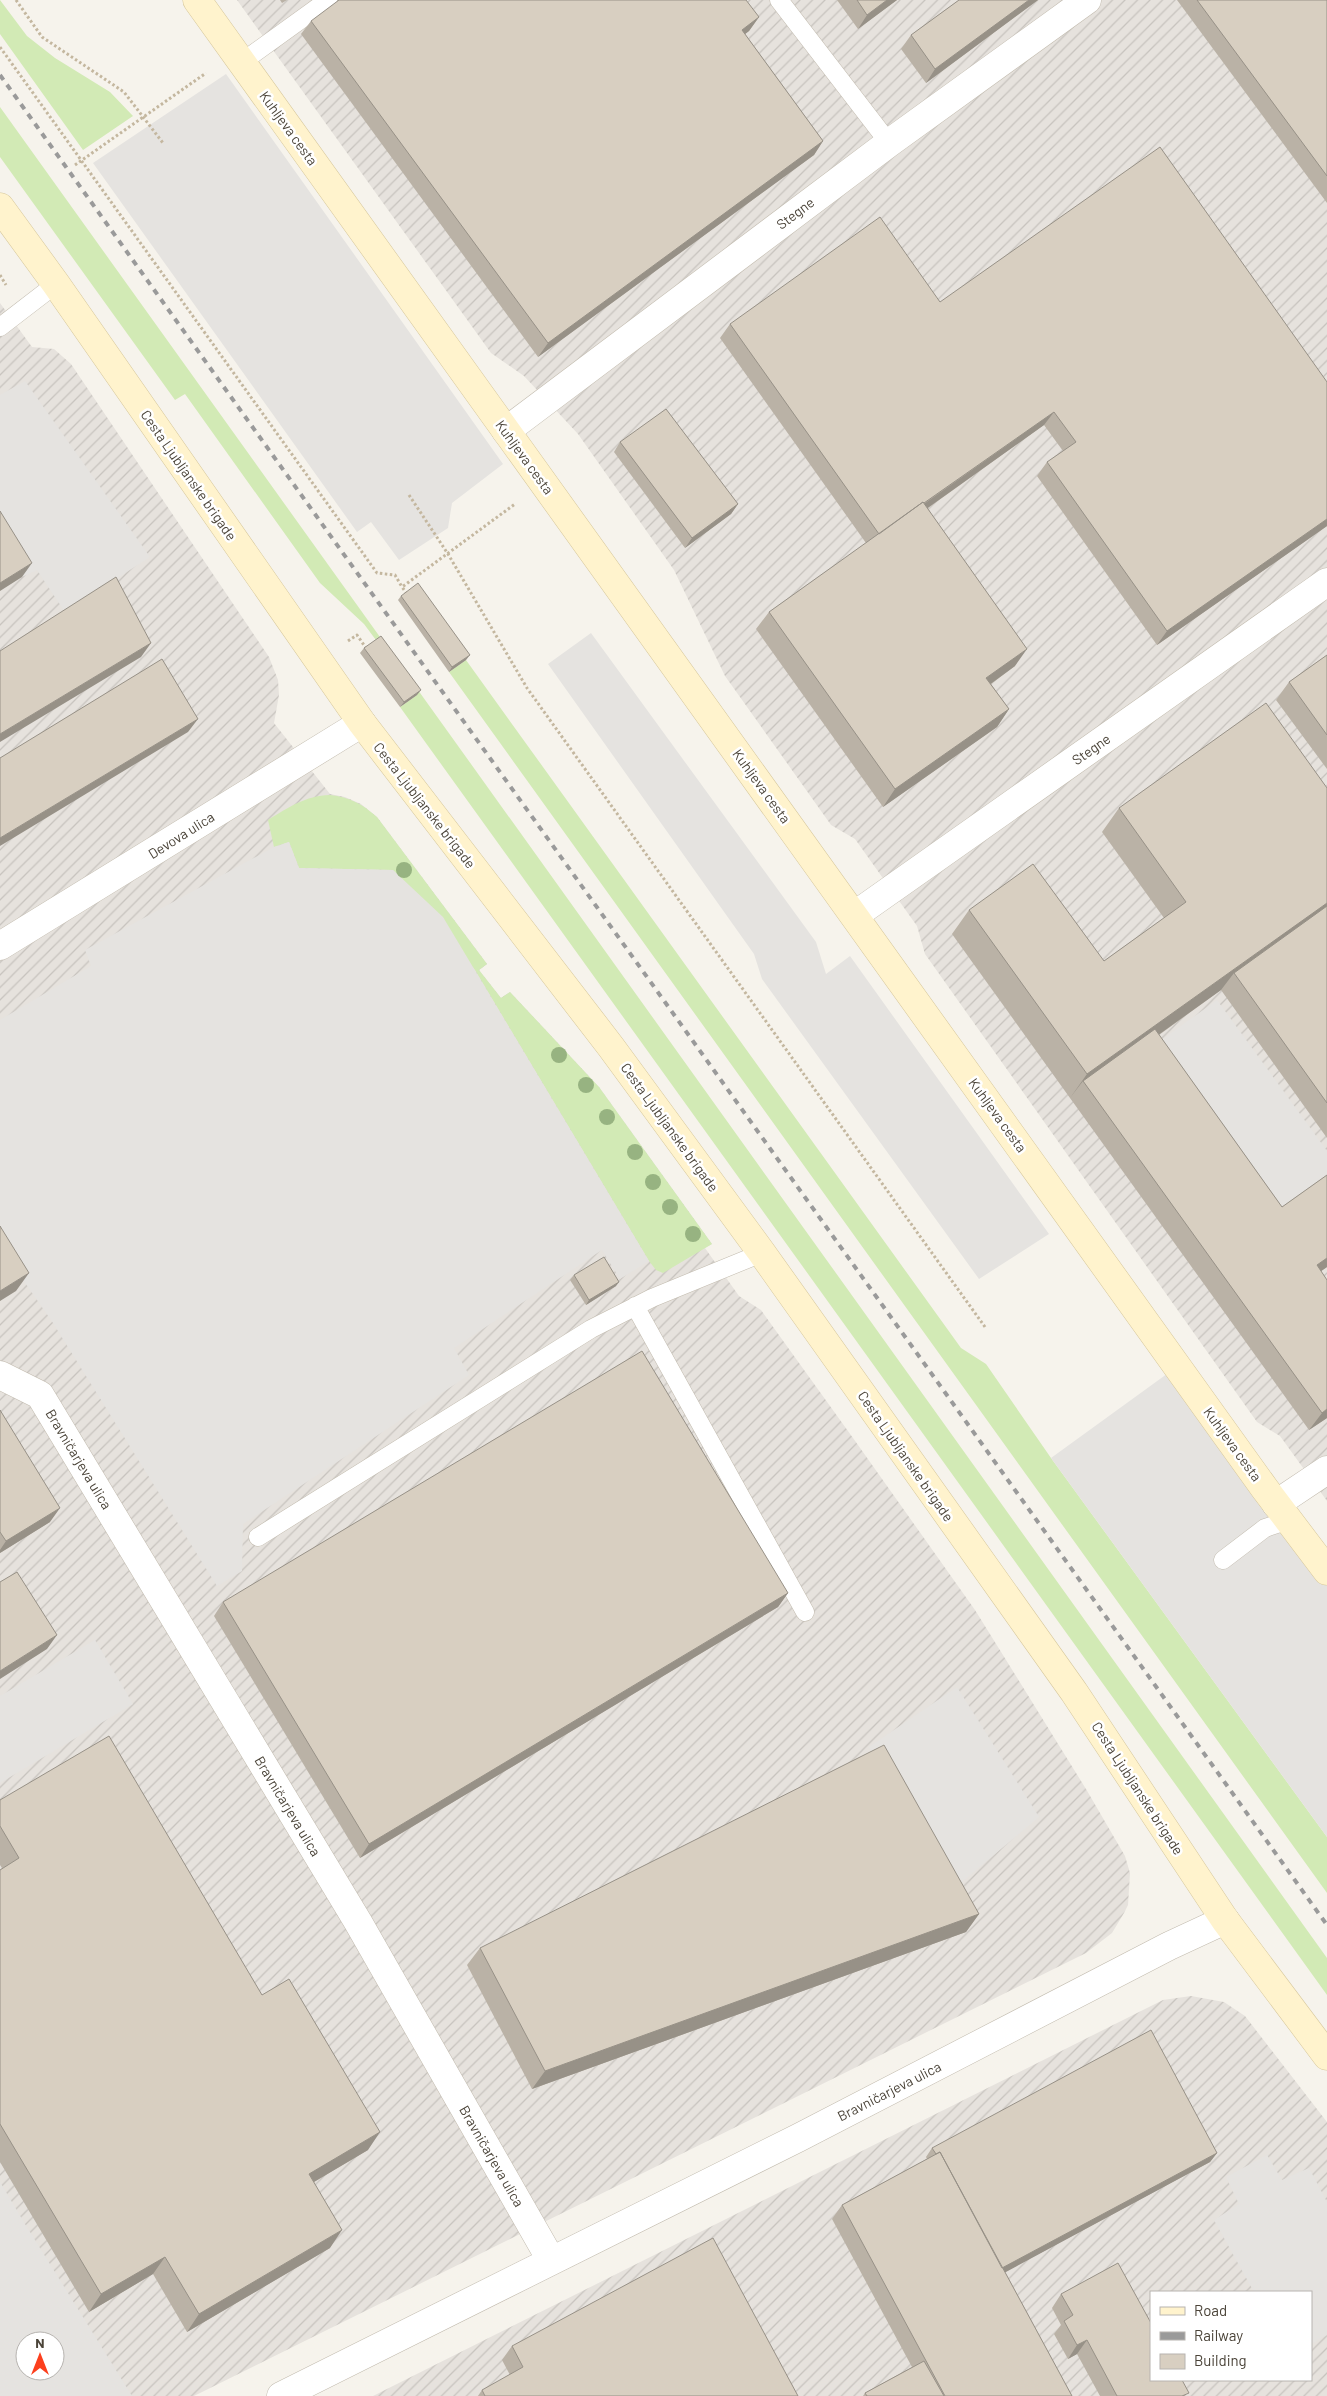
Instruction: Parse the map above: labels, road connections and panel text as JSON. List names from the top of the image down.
{
  "streets": {
    "street": [
      "Kuhljeva cesta",
      "Stegne",
      "Cesta Ljubljanske brigade",
      "Devova ulica",
      "Bravničarjeva ulica"
    ]
  },
  "crossings": [
    ["Kuhljeva cesta", "Stegne"],
    ["Cesta Ljubljanske brigade", "Devova ulica"],
    ["Cesta Ljubljanske brigade", "Bravničarjeva ulica"]
  ],
  "legend": ["Road", "Railway", "Building"],
  "north": "top"
}
